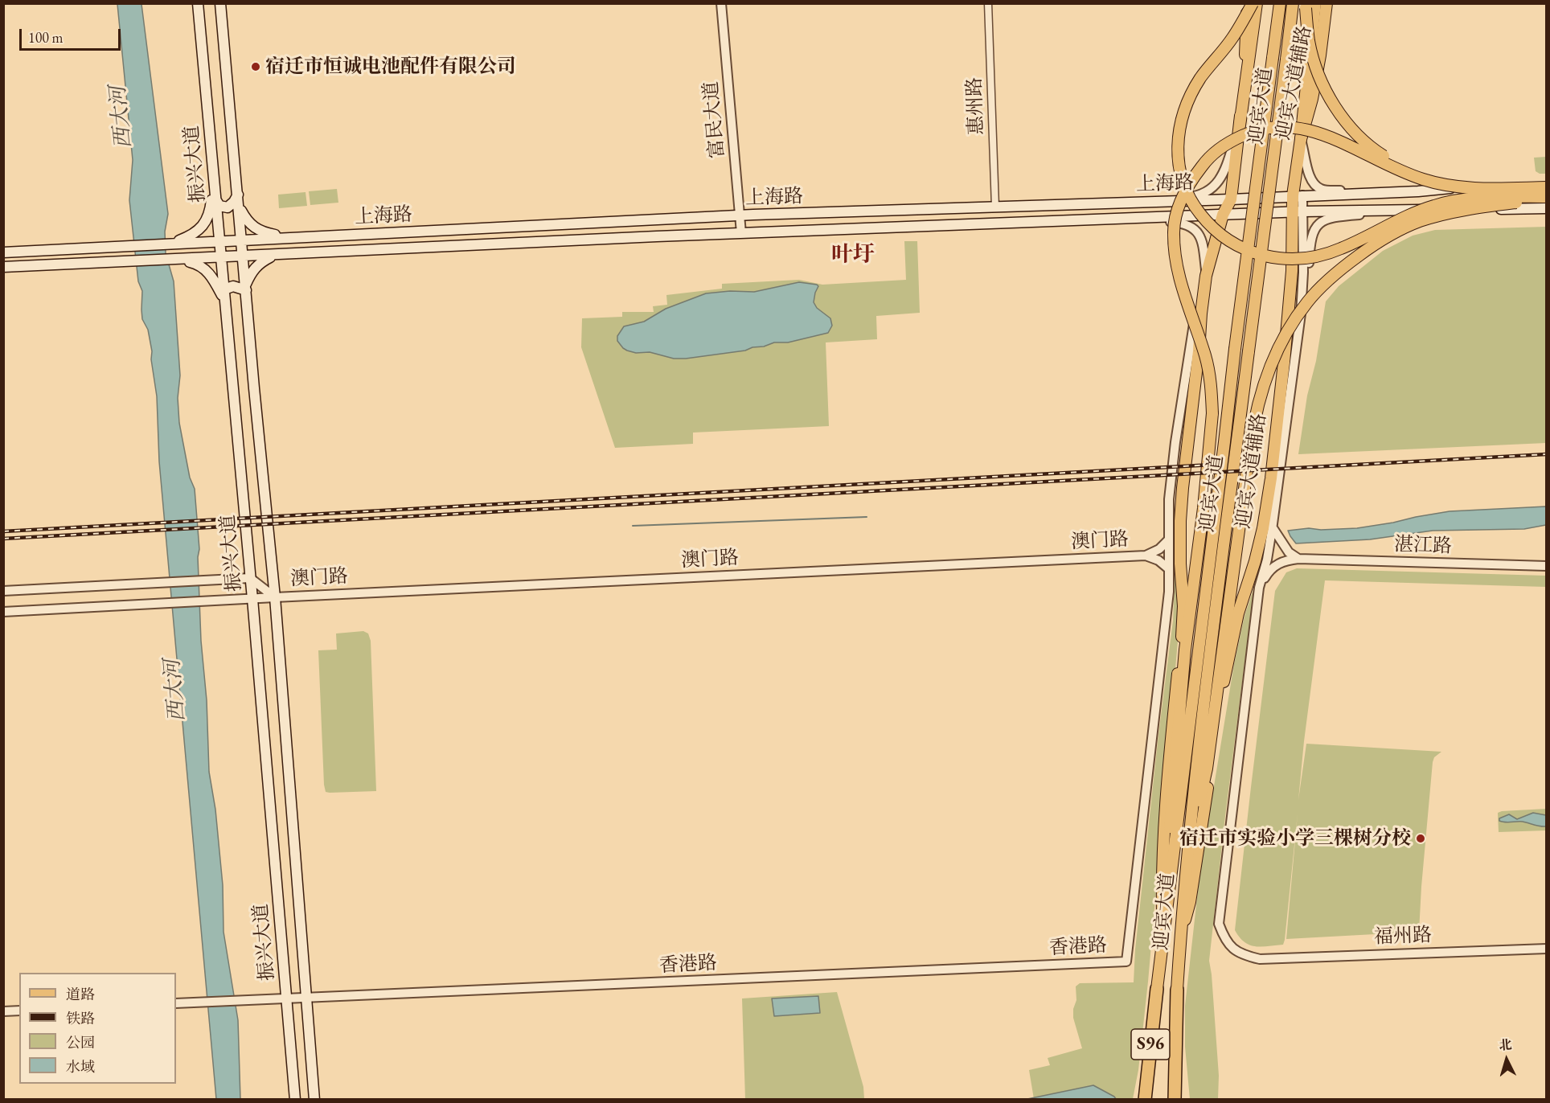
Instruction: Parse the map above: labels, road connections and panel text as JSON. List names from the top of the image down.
{
  "streets": {
    "highway": ["S96"],
    "main road": [
      "迎宾大道辅路",
      "迎宾大道",
      "振兴大道",
      "上海路"
    ],
    "street": [
      "惠州路",
      "富民大道",
      "澳门路",
      "湛江路",
      "福州路",
      "香港路"
    ]
  },
  "crossings": [
    ["迎宾大道辅路", "迎宾大道"],
    ["迎宾大道辅路", "上海路"],
    ["惠州路", "上海路"],
    ["迎宾大道", "S96"],
    ["富民大道", "上海路"],
    ["振兴大道", "上海路"],
    ["振兴大道", "澳门路"],
    ["振兴大道", "香港路"],
    ["湛江路", "福州路"]
  ],
  "districts": ["叶圩"],
  "water": ["西大河"],
  "places": ["宿迁市恒诚电池配件有限公司", "宿迁市实验小学三棵树分校"],
  "legend": [
    "道路",
    "铁路",
    "公园",
    "水域"
  ],
  "scale_bar": "100 m",
  "north": "top"
}
